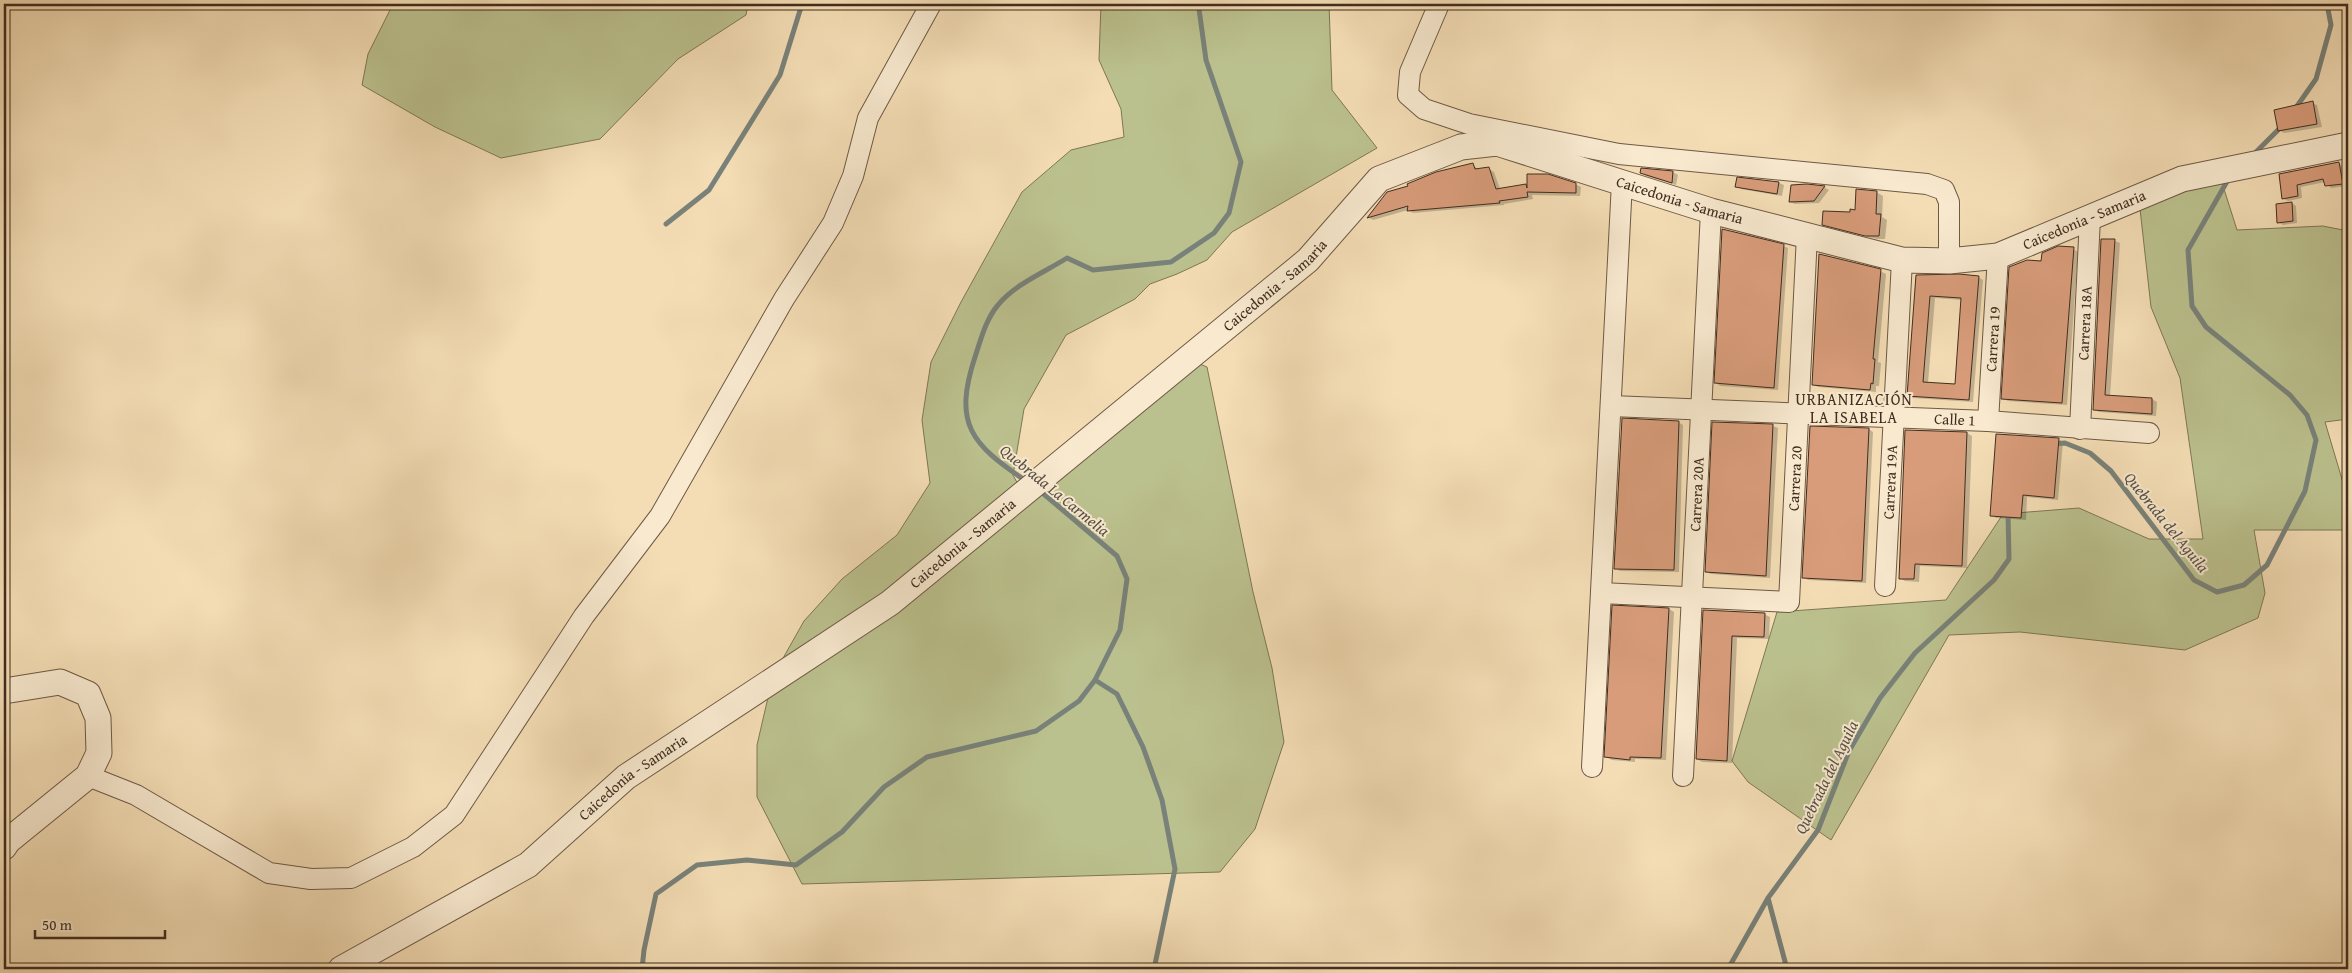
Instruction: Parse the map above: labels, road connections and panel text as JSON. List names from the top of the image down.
{
  "streets": {
    "street": [
      "Caicedonia - Samaria",
      "Carrera 18A",
      "Carrera 19",
      "Calle 1",
      "Carrera 20",
      "Carrera 19A",
      "Carrera 20A"
    ]
  },
  "crossings": [
    ["Caicedonia - Samaria", "Carrera 18A"],
    ["Caicedonia - Samaria", "Carrera 19"],
    ["Caicedonia - Samaria", "Carrera 20"],
    ["Caicedonia - Samaria", "Carrera 19A"],
    ["Caicedonia - Samaria", "Carrera 20A"],
    ["Carrera 18A", "Calle 1"],
    ["Carrera 19", "Calle 1"],
    ["Calle 1", "Carrera 20"],
    ["Calle 1", "Carrera 19A"],
    ["Calle 1", "Carrera 20A"],
    ["Carrera 20", "Carrera 20A"]
  ],
  "districts": ["URBANIZACIÓN LA ISABELA"],
  "water": ["Quebrada La Carmelia", "Quebrada del Aguila"],
  "scale_bar": "50 m"
}
